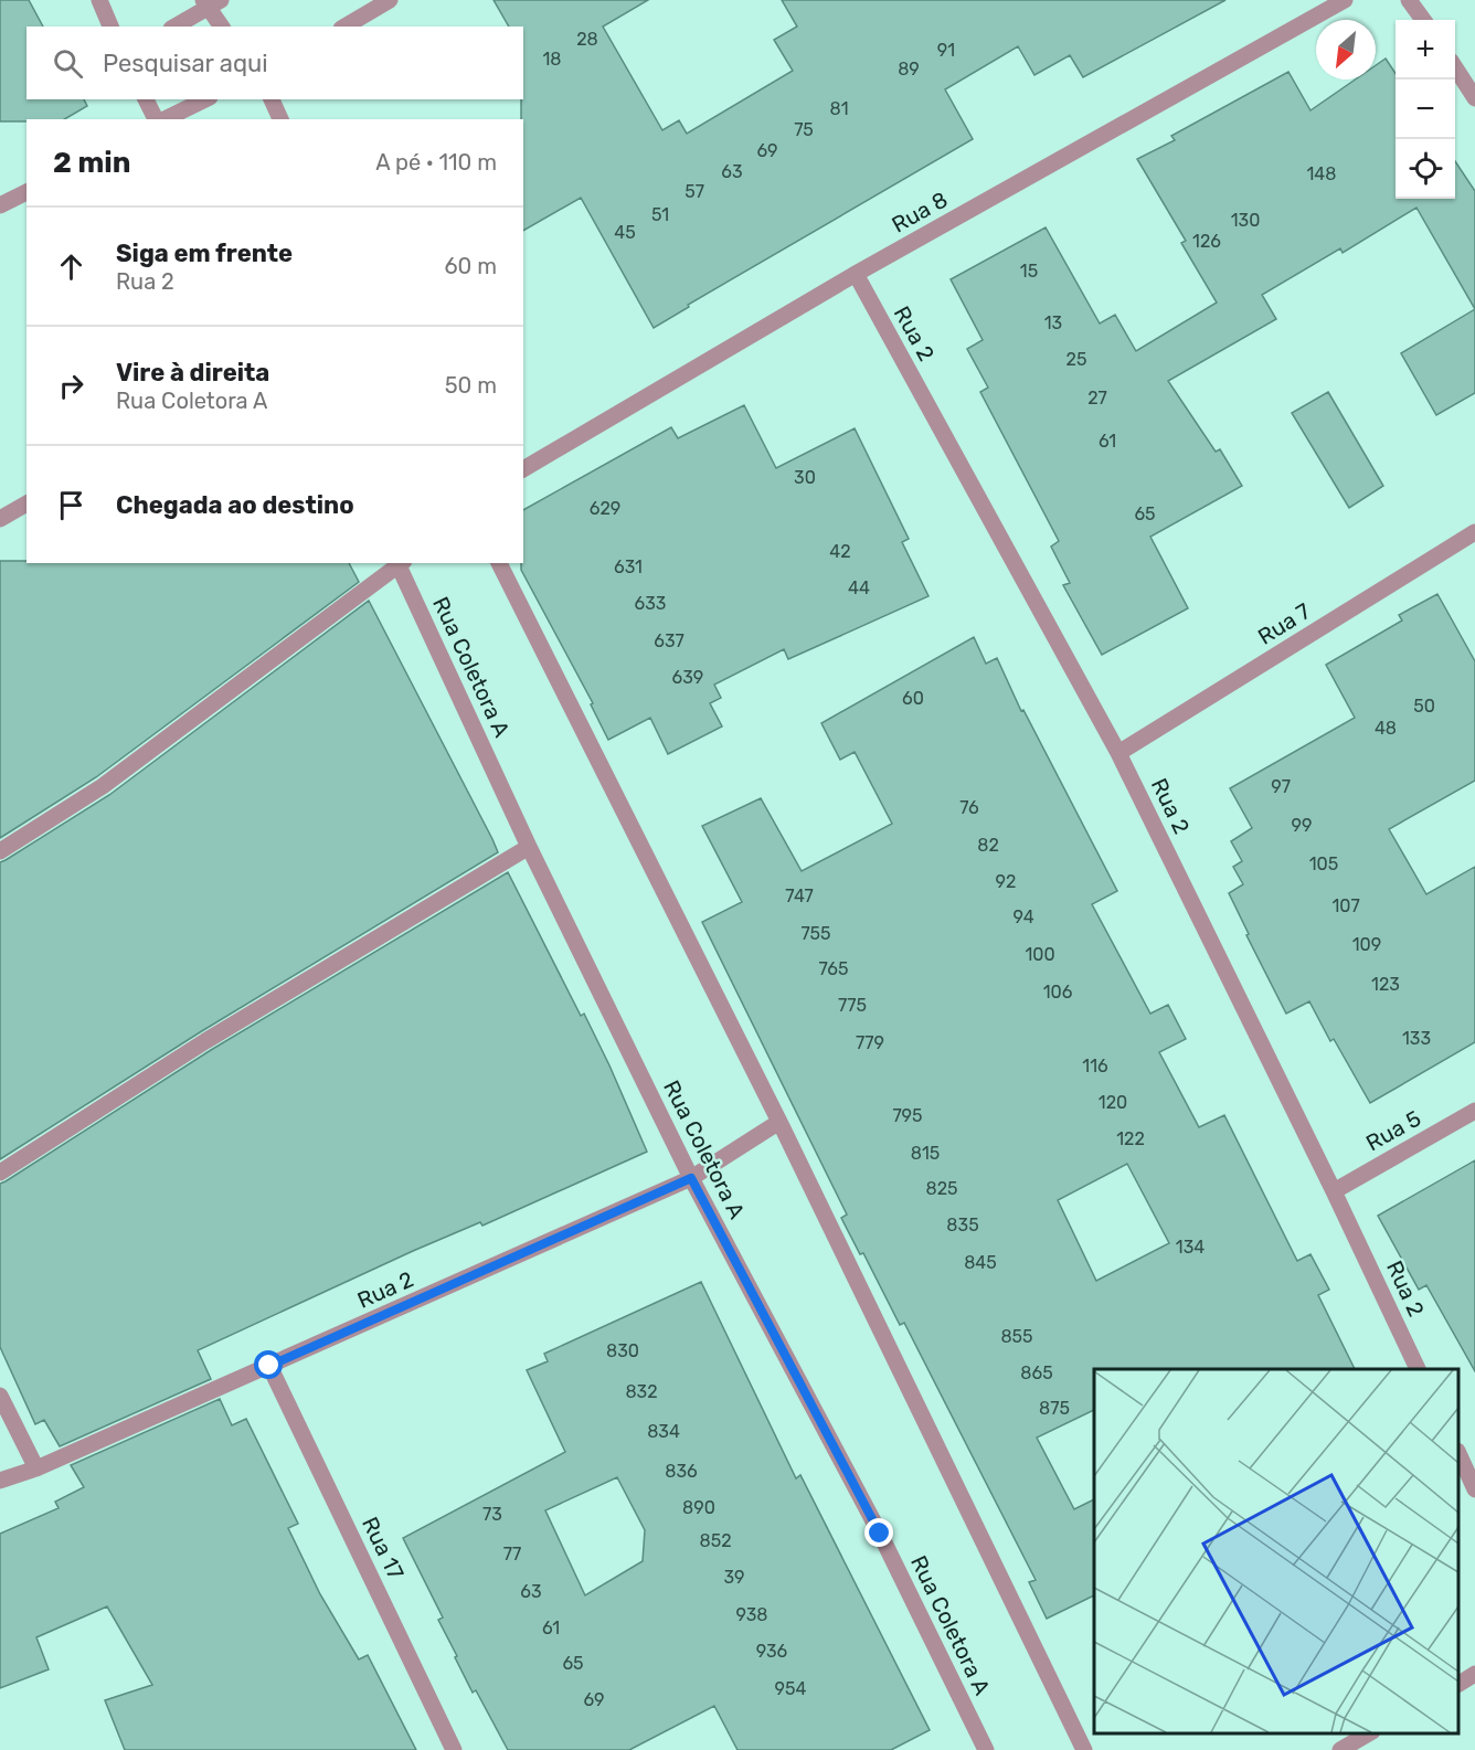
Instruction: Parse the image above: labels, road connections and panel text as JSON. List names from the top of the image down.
{
  "streets": {
    "street": [
      "Rua 8",
      "Rua 2",
      "Rua 7",
      "Rua Coletora A",
      "Rua 5",
      "Rua 17"
    ]
  },
  "crossings": [
    ["Rua 8", "Rua 2"],
    ["Rua 2", "Rua 7"],
    ["Rua 2", "Rua Coletora A"],
    ["Rua 2", "Rua 5"],
    ["Rua 2", "Rua 17"]
  ],
  "house_numbers": [
    "28",
    "91",
    "18",
    "89",
    "81",
    "75",
    "69",
    "63",
    "148",
    "57",
    "51",
    "130",
    "45",
    "126",
    "15",
    "13",
    "25",
    "27",
    "61",
    "30",
    "629",
    "65",
    "42",
    "631",
    "44",
    "633",
    "637",
    "639",
    "60",
    "50",
    "48",
    "97",
    "76",
    "99",
    "82",
    "105",
    "92",
    "747",
    "107",
    "94",
    "755",
    "109",
    "100",
    "765",
    "123",
    "106",
    "775",
    "133",
    "779",
    "116",
    "120",
    "795",
    "122",
    "815",
    "825",
    "835",
    "134",
    "845",
    "855",
    "830",
    "865",
    "832",
    "875",
    "834",
    "836",
    "890",
    "73",
    "852",
    "77",
    "39",
    "63",
    "938",
    "61",
    "936",
    "65",
    "954",
    "69"
  ],
  "north": "bottom left",
  "page": {
    "map_buttons": ["+", "−"],
    "search": "Pesquisar aqui",
    "heading": ["2 min", "A pé · 110 m"],
    "list": [
      ["Siga em frente", "Rua 2", "60 m"],
      ["Vire à direita", "Rua Coletora A", "50 m"],
      "Chegada ao destino"
    ]
  }
}
